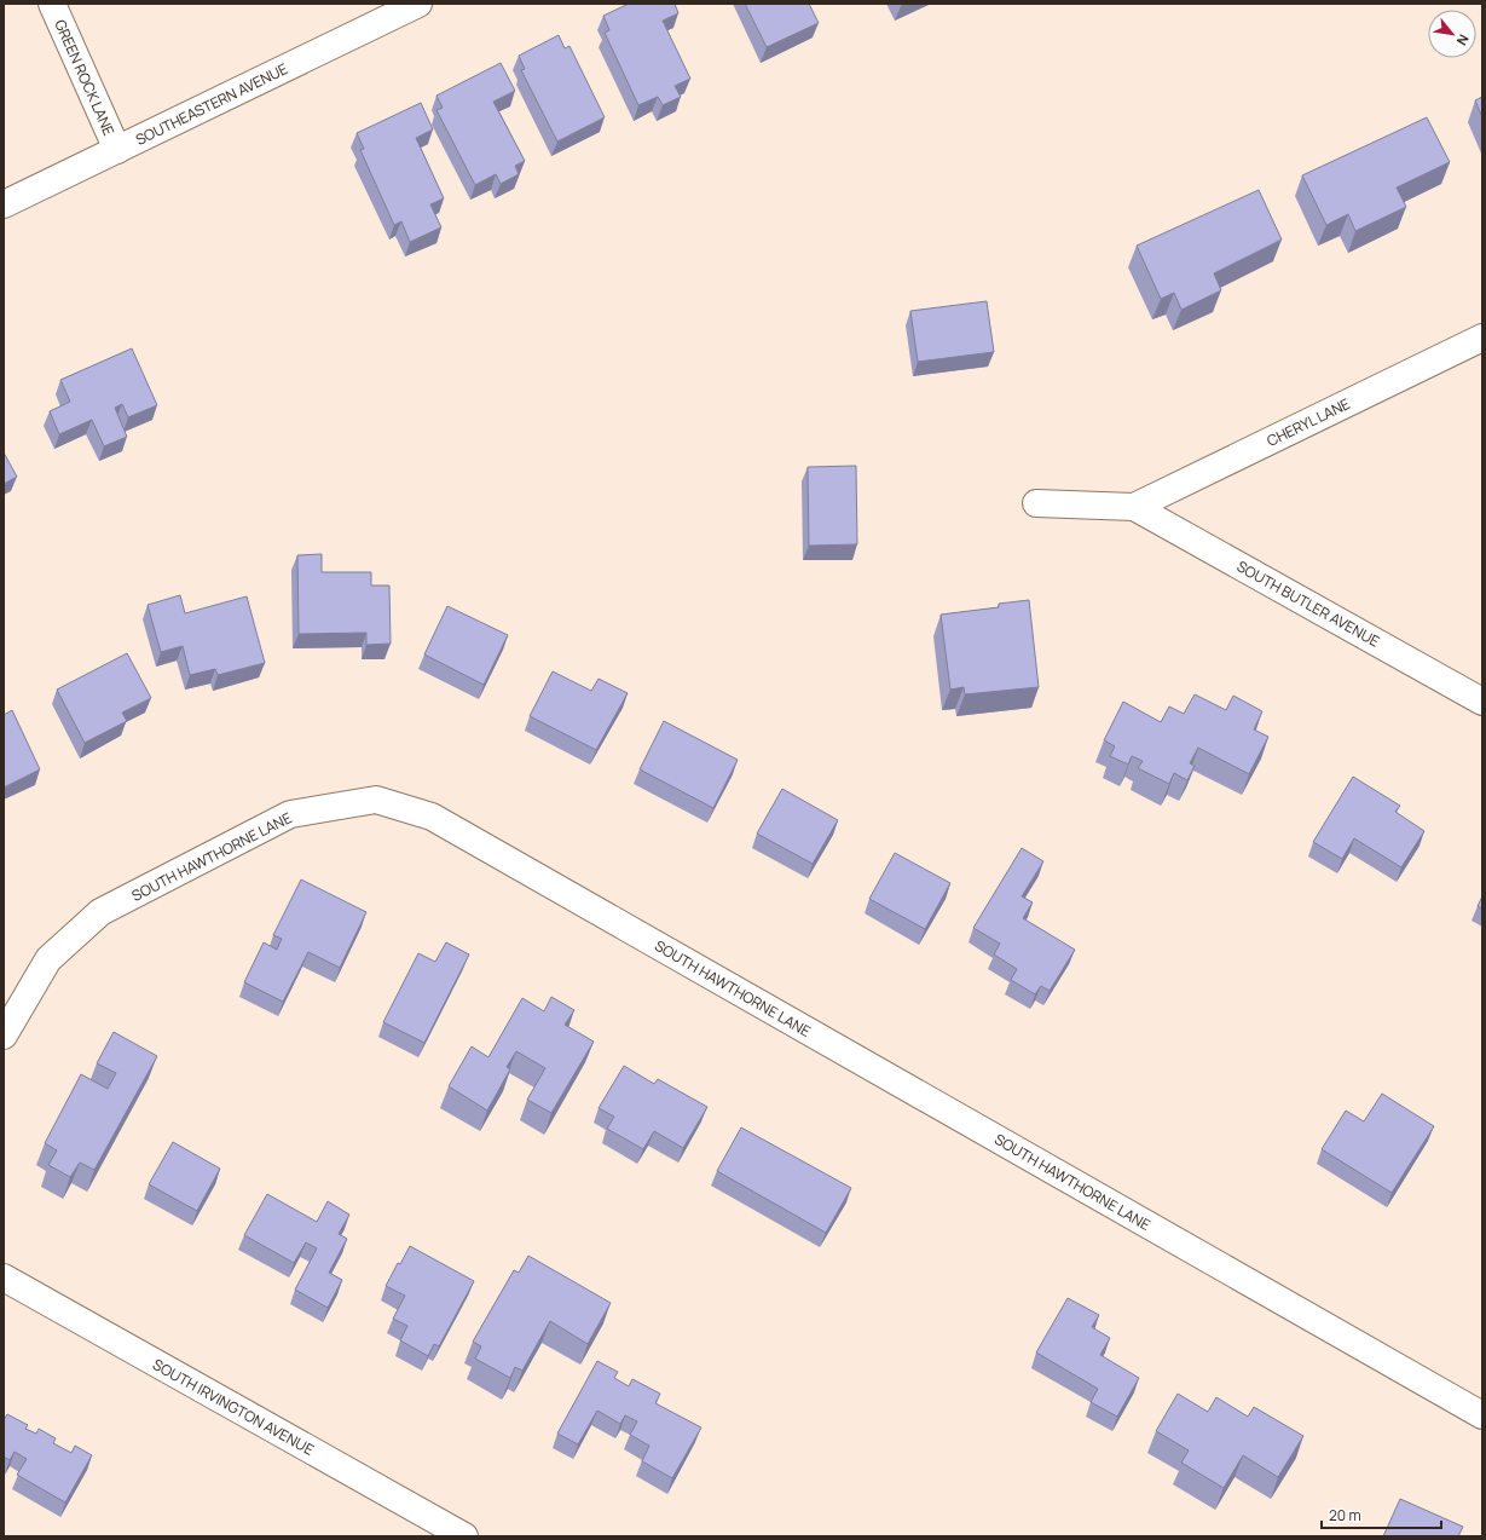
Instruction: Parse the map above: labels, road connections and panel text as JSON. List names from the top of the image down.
{
  "streets": {
    "street": [
      "GREEN ROCK LANE",
      "SOUTHEASTERN AVENUE",
      "CHERYL LANE",
      "SOUTH BUTLER AVENUE",
      "SOUTH HAWTHORNE LANE",
      "SOUTH IRVINGTON AVENUE"
    ]
  },
  "crossings": [
    ["GREEN ROCK LANE", "SOUTHEASTERN AVENUE"],
    ["CHERYL LANE", "SOUTH BUTLER AVENUE"]
  ],
  "scale_bar": "20 m",
  "north": "bottom right"
}
